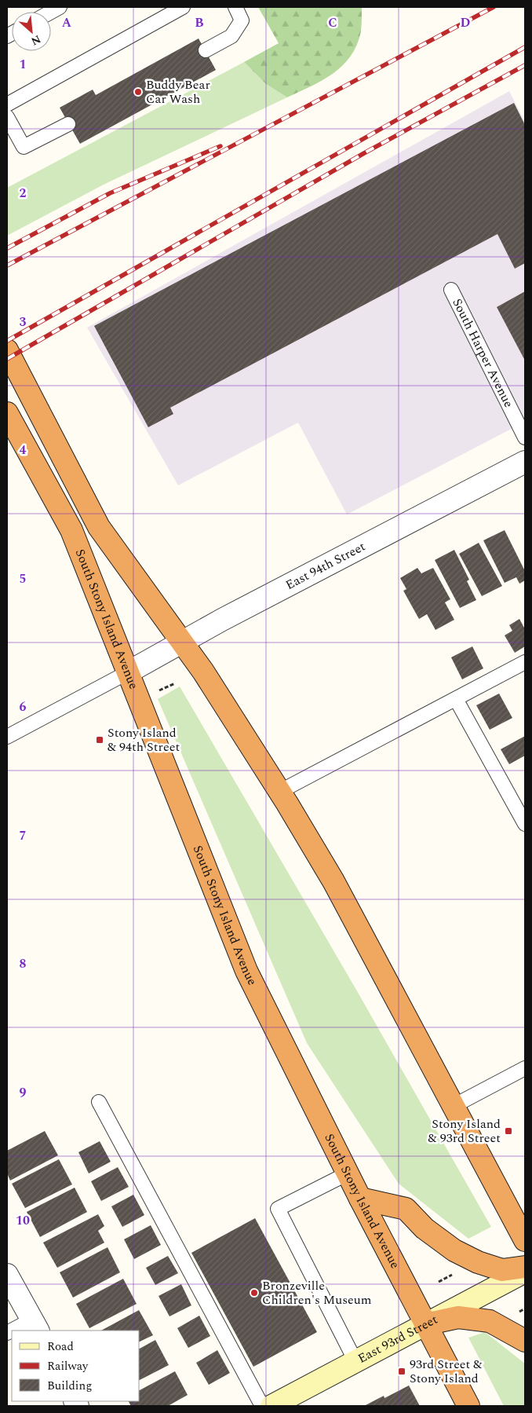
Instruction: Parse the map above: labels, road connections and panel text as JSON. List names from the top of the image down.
{
  "streets": {
    "highway": ["South Stony Island Avenue"],
    "street": ["East 94th Street", "East 93rd Street"],
    "lane": ["South Harper Avenue"]
  },
  "crossings": [
    ["East 94th Street", "South Stony Island Avenue"],
    ["South Stony Island Avenue", "East 93rd Street"]
  ],
  "places": {
    "other": ["Buddy Bear Car Wash", "Bronzeville Children's Museum"],
    "transit": ["Stony Island & 94th Street", "Stony Island & 93rd Street", "93rd Street & Stony Island"]
  },
  "legend": ["Road", "Railway", "Building"],
  "north": "bottom right",
  "grid": {
    "columns": [
      "A",
      "B",
      "C",
      "D"
    ],
    "rows": [
      "1",
      "2",
      "3",
      "4",
      "5",
      "6",
      "7",
      "8",
      "9",
      "10"
    ]
  }
}
